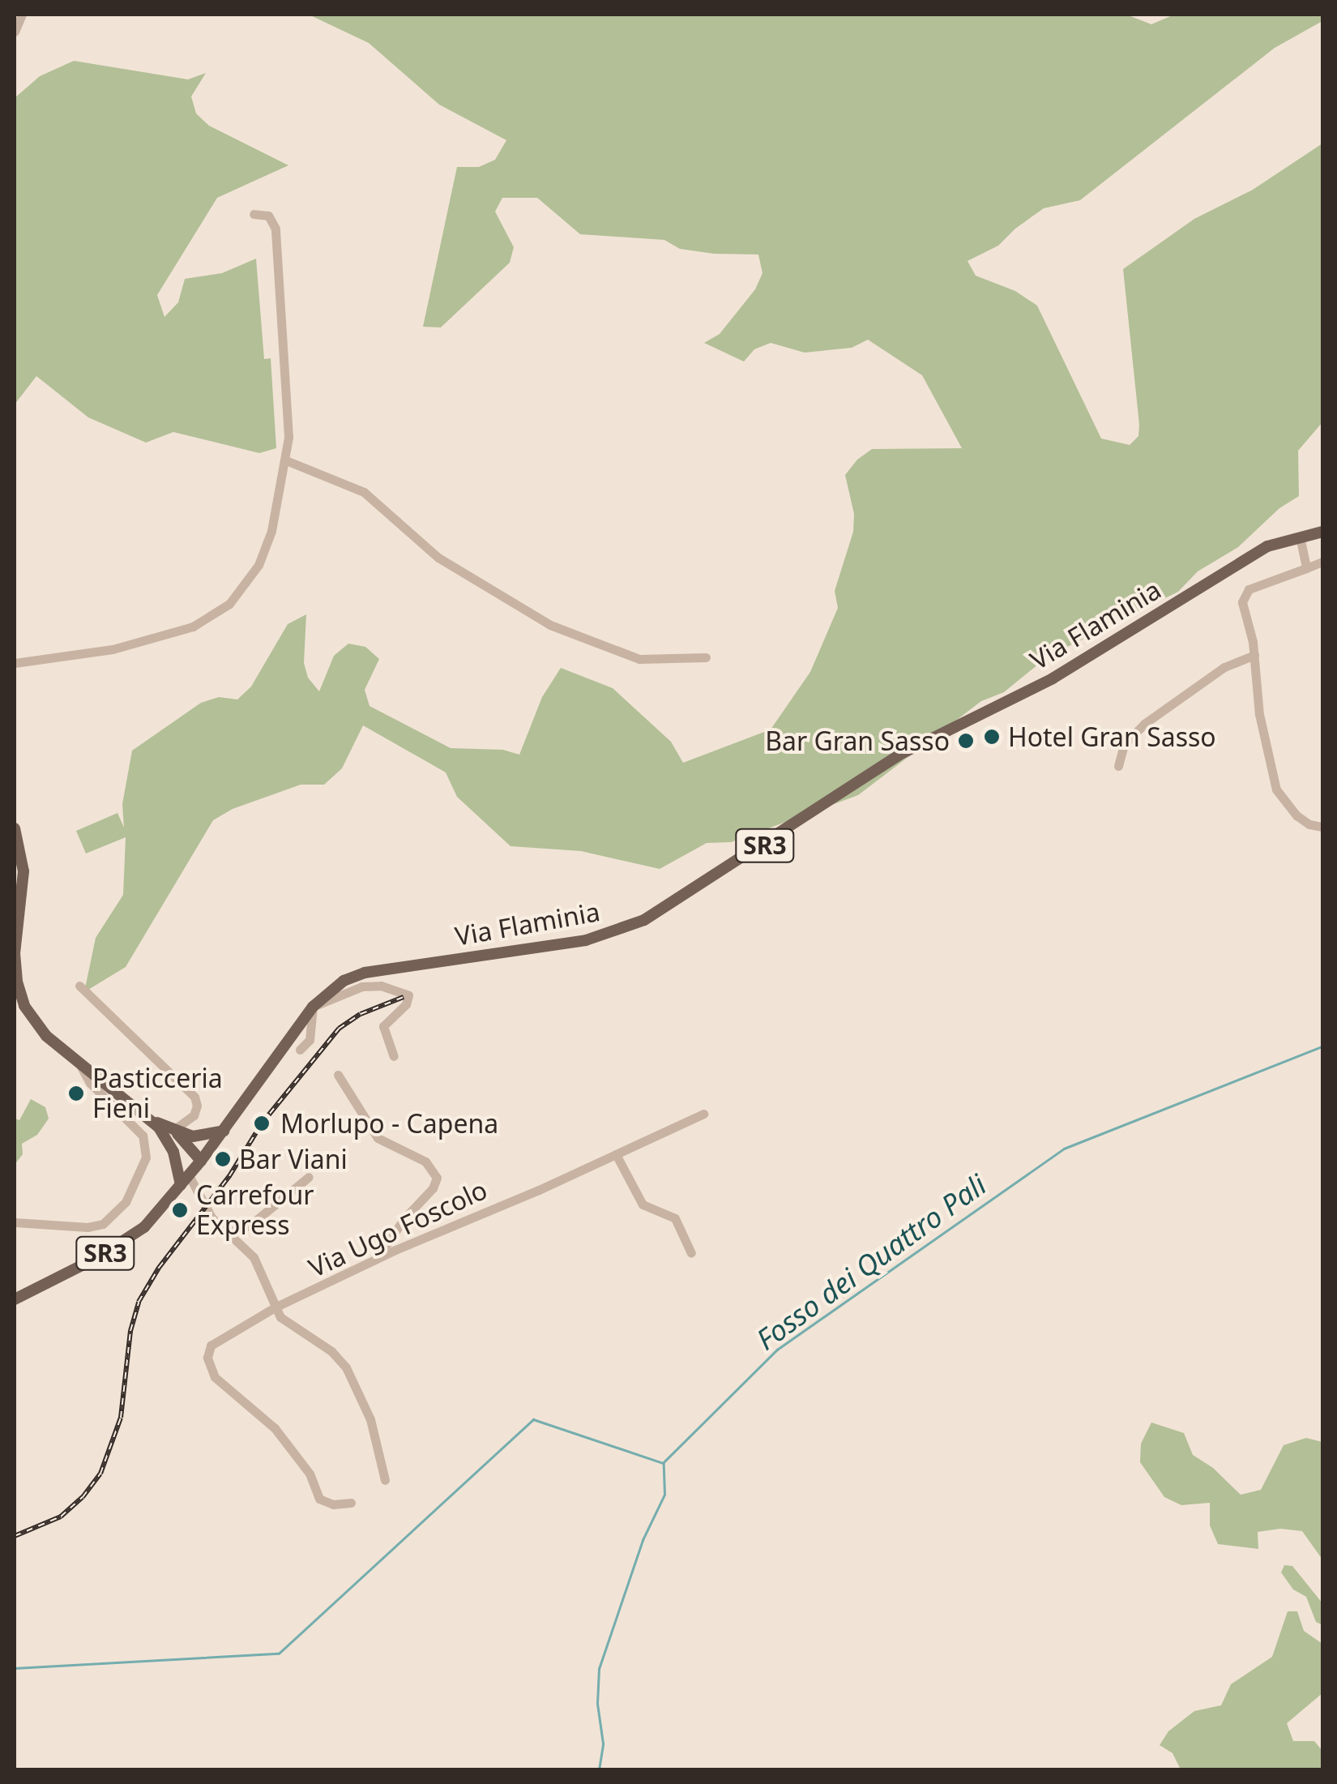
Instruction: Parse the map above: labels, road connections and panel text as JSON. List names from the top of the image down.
{
  "streets": {
    "main road": ["Via Flaminia", "SR3"],
    "street": ["Via Ugo Foscolo"]
  },
  "water": ["Fosso dei Quattro Pali"],
  "places": [
    "Hotel Gran Sasso",
    "Bar Gran Sasso",
    "Pasticceria Fieni",
    "Morlupo - Capena",
    "Bar Viani",
    "Carrefour Express"
  ]
}
